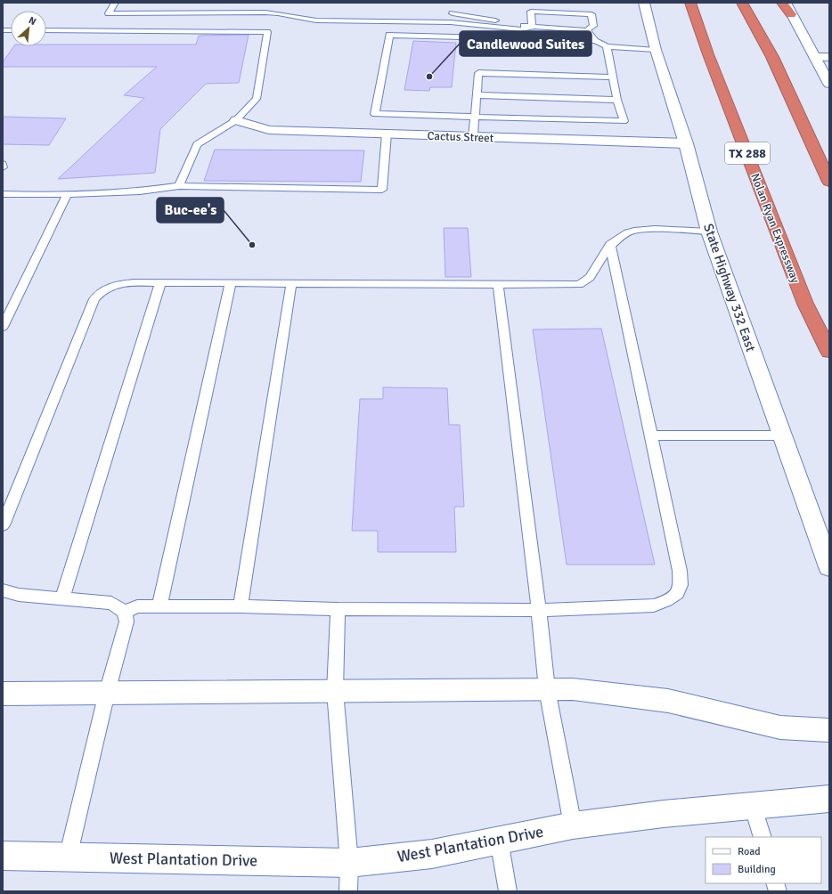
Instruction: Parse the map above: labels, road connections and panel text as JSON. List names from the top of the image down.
{
  "streets": {
    "highway": ["TX 288", "Nolan Ryan Expressway"],
    "main road": ["Cactus Street", "State Highway 332 East", "West Plantation Drive"]
  },
  "crossings": [
    ["Cactus Street", "State Highway 332 East"]
  ],
  "places": ["Candlewood Suites", "Buc-ee's"],
  "legend": ["Road", "Building"],
  "north": "top right"
}
